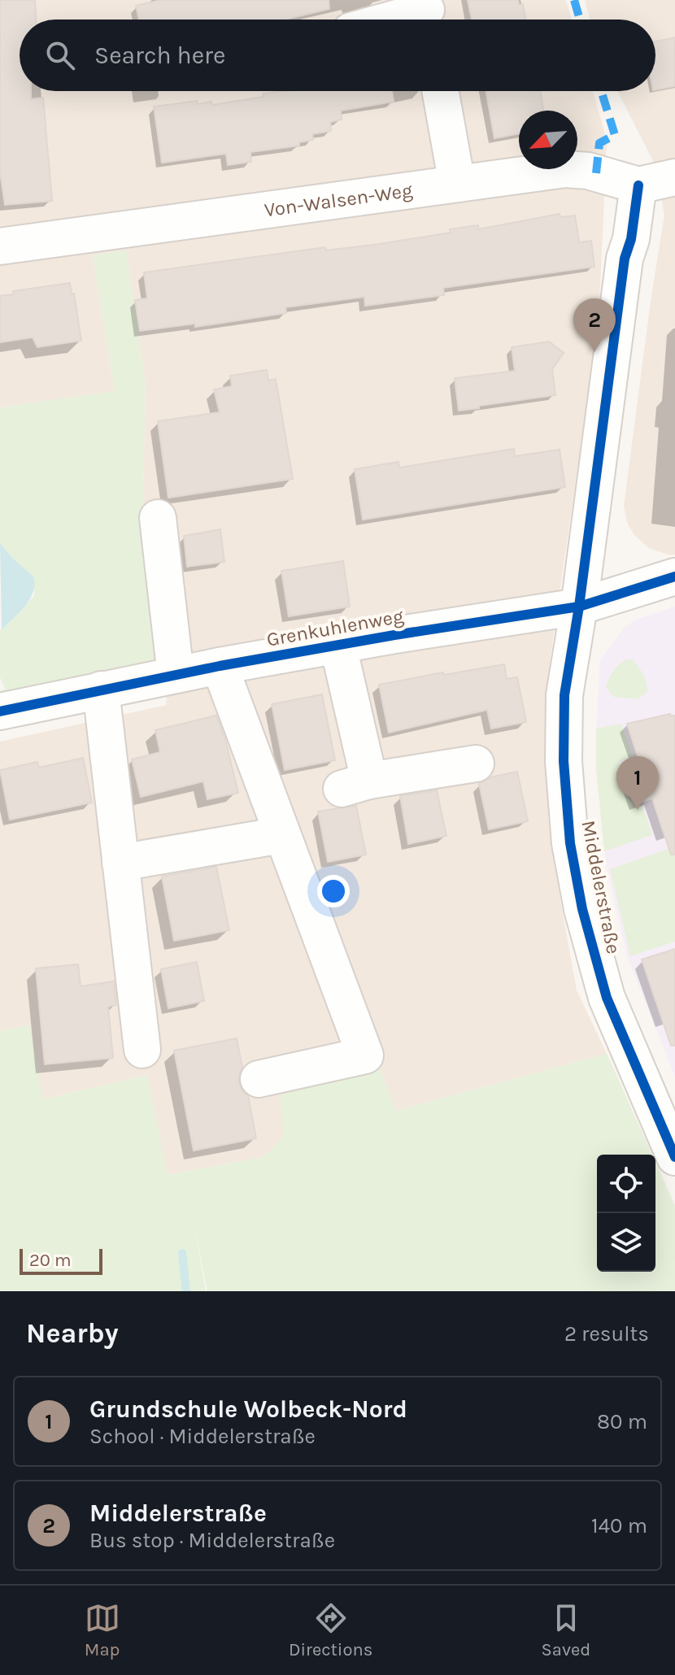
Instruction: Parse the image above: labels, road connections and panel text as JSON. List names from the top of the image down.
{
  "streets": {
    "street": ["Von-Walsen-Weg", "Grenkuhlenweg", "Middelerstraße"]
  },
  "crossings": [
    ["Von-Walsen-Weg", "Middelerstraße"],
    ["Grenkuhlenweg", "Middelerstraße"]
  ],
  "scale_bar": "20 m",
  "north": "bottom left",
  "page": {
    "search": "Search here",
    "pins": ["2", "1"],
    "scale": "20 m",
    "heading": ["Nearby", "2 results"],
    "list": [
      {
        "mark": "1",
        "name": "Grundschule Wolbeck-Nord",
        "note": "School · Middelerstraße",
        "value": "80 m"
      },
      {
        "mark": "2",
        "name": "Middelerstraße",
        "note": "Bus stop · Middelerstraße",
        "value": "140 m"
      }
    ],
    "nav": ["Map", "Directions", "Saved"]
  }
}
